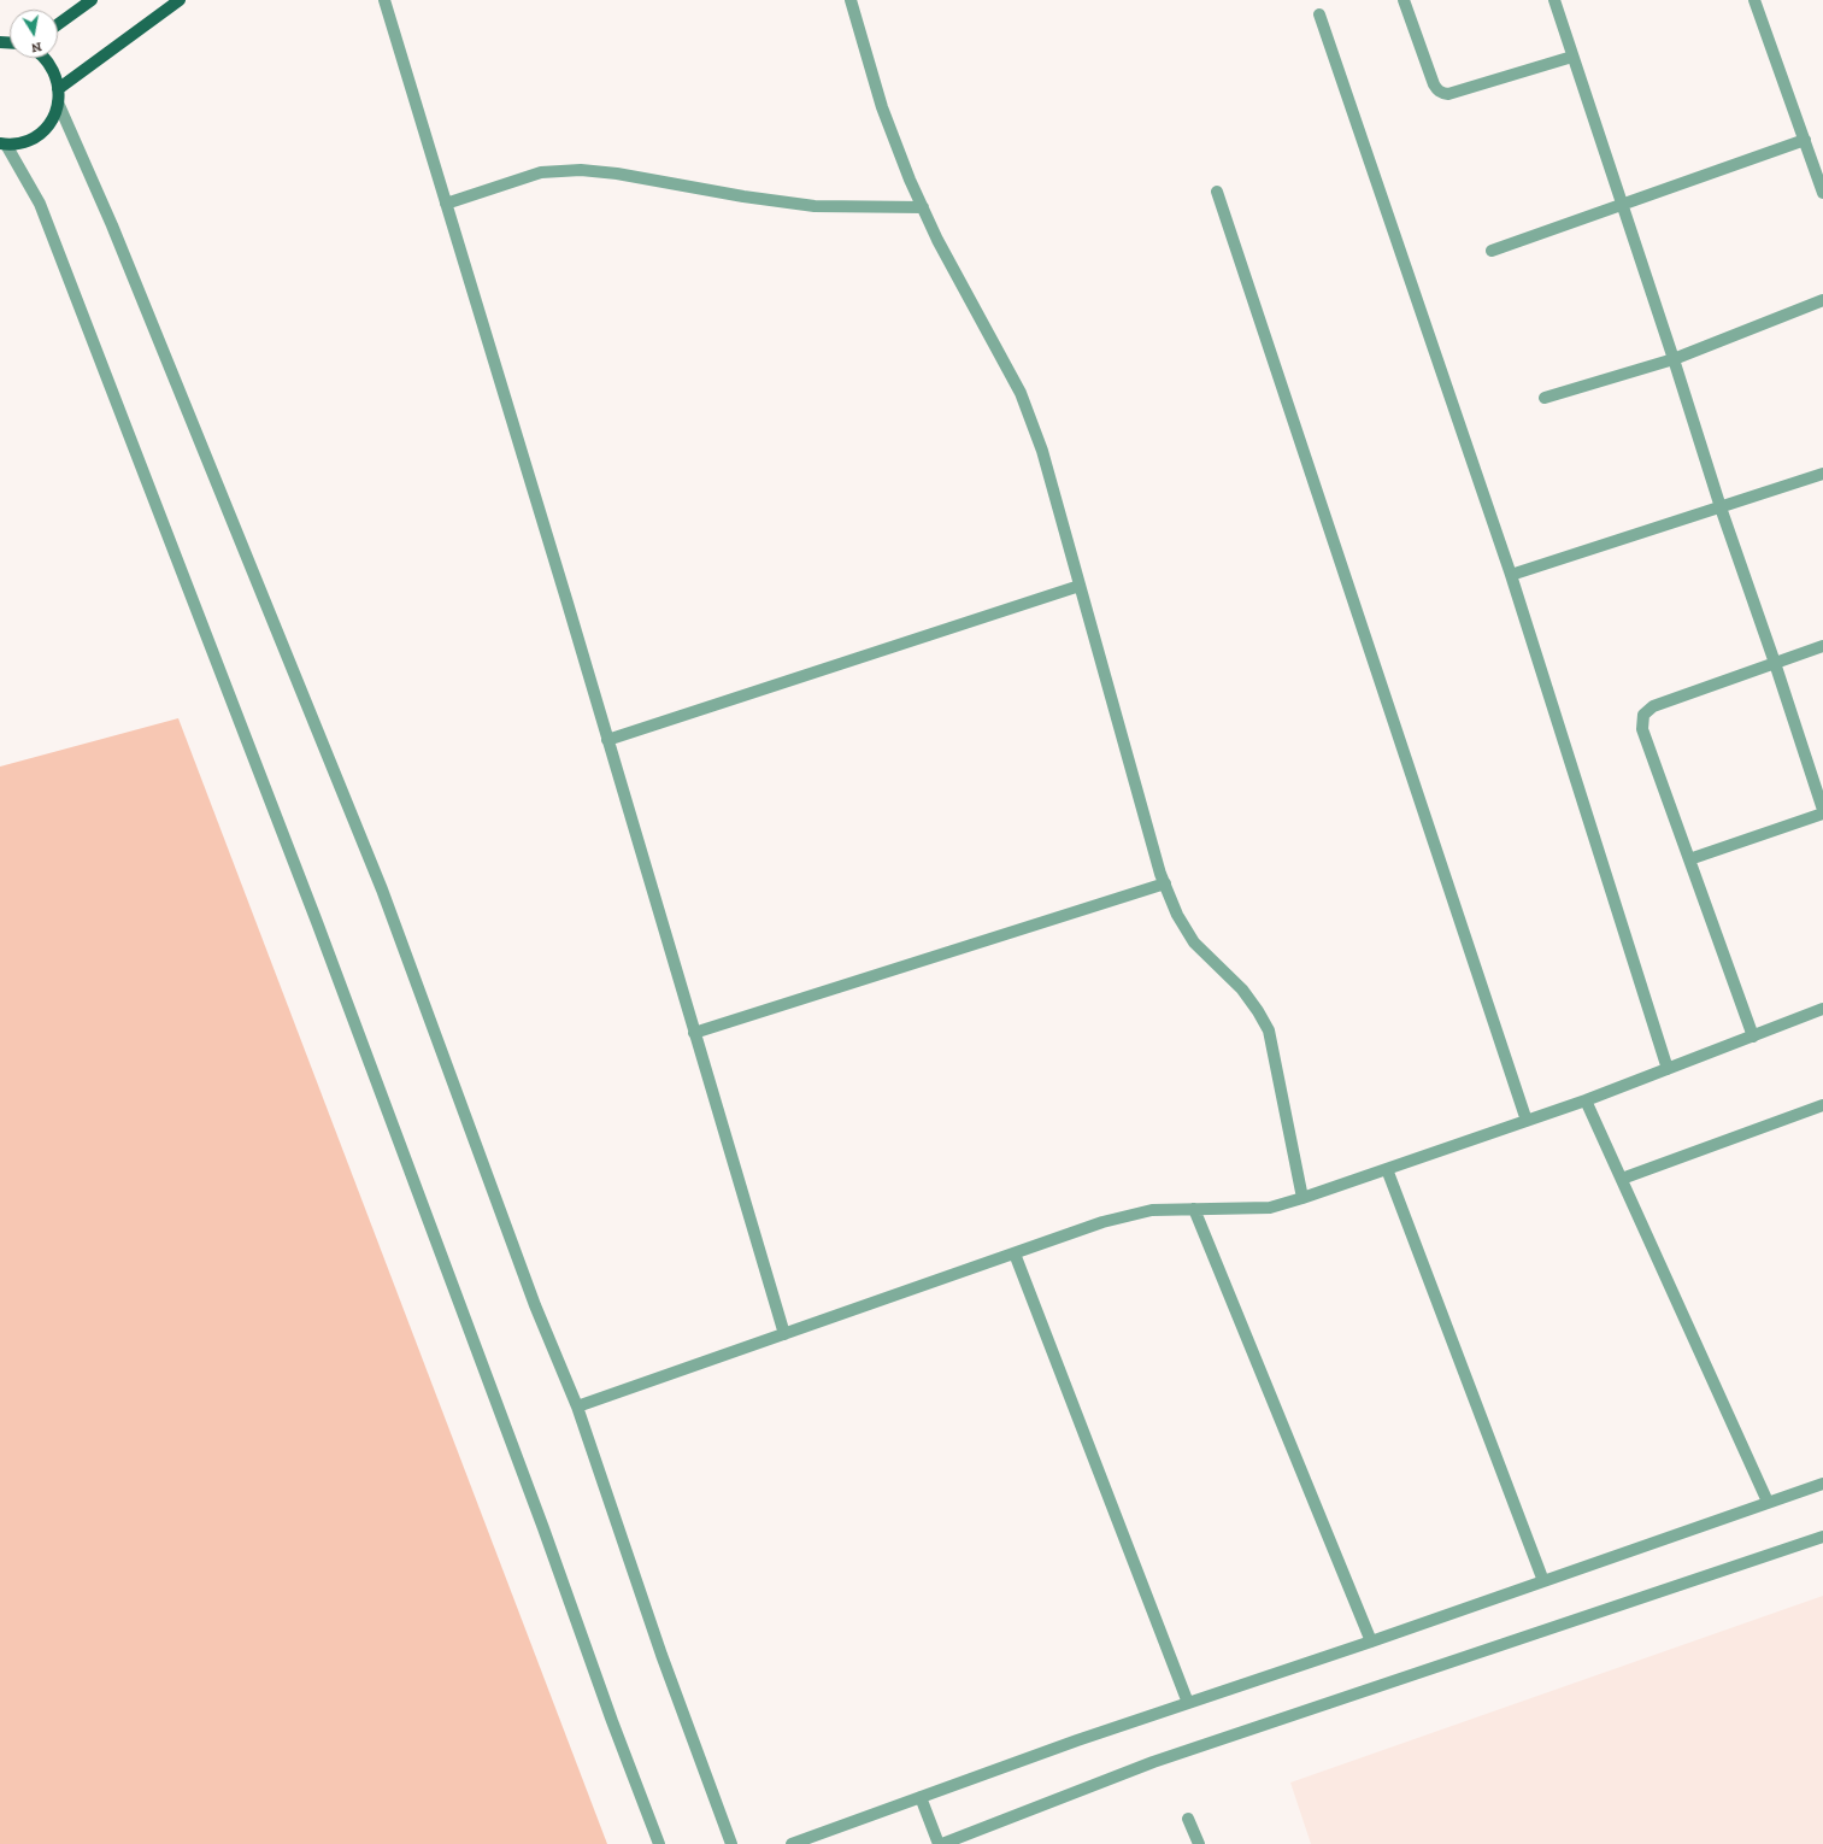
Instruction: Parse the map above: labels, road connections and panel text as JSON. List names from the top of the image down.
{
  "north": "bottom"
}
